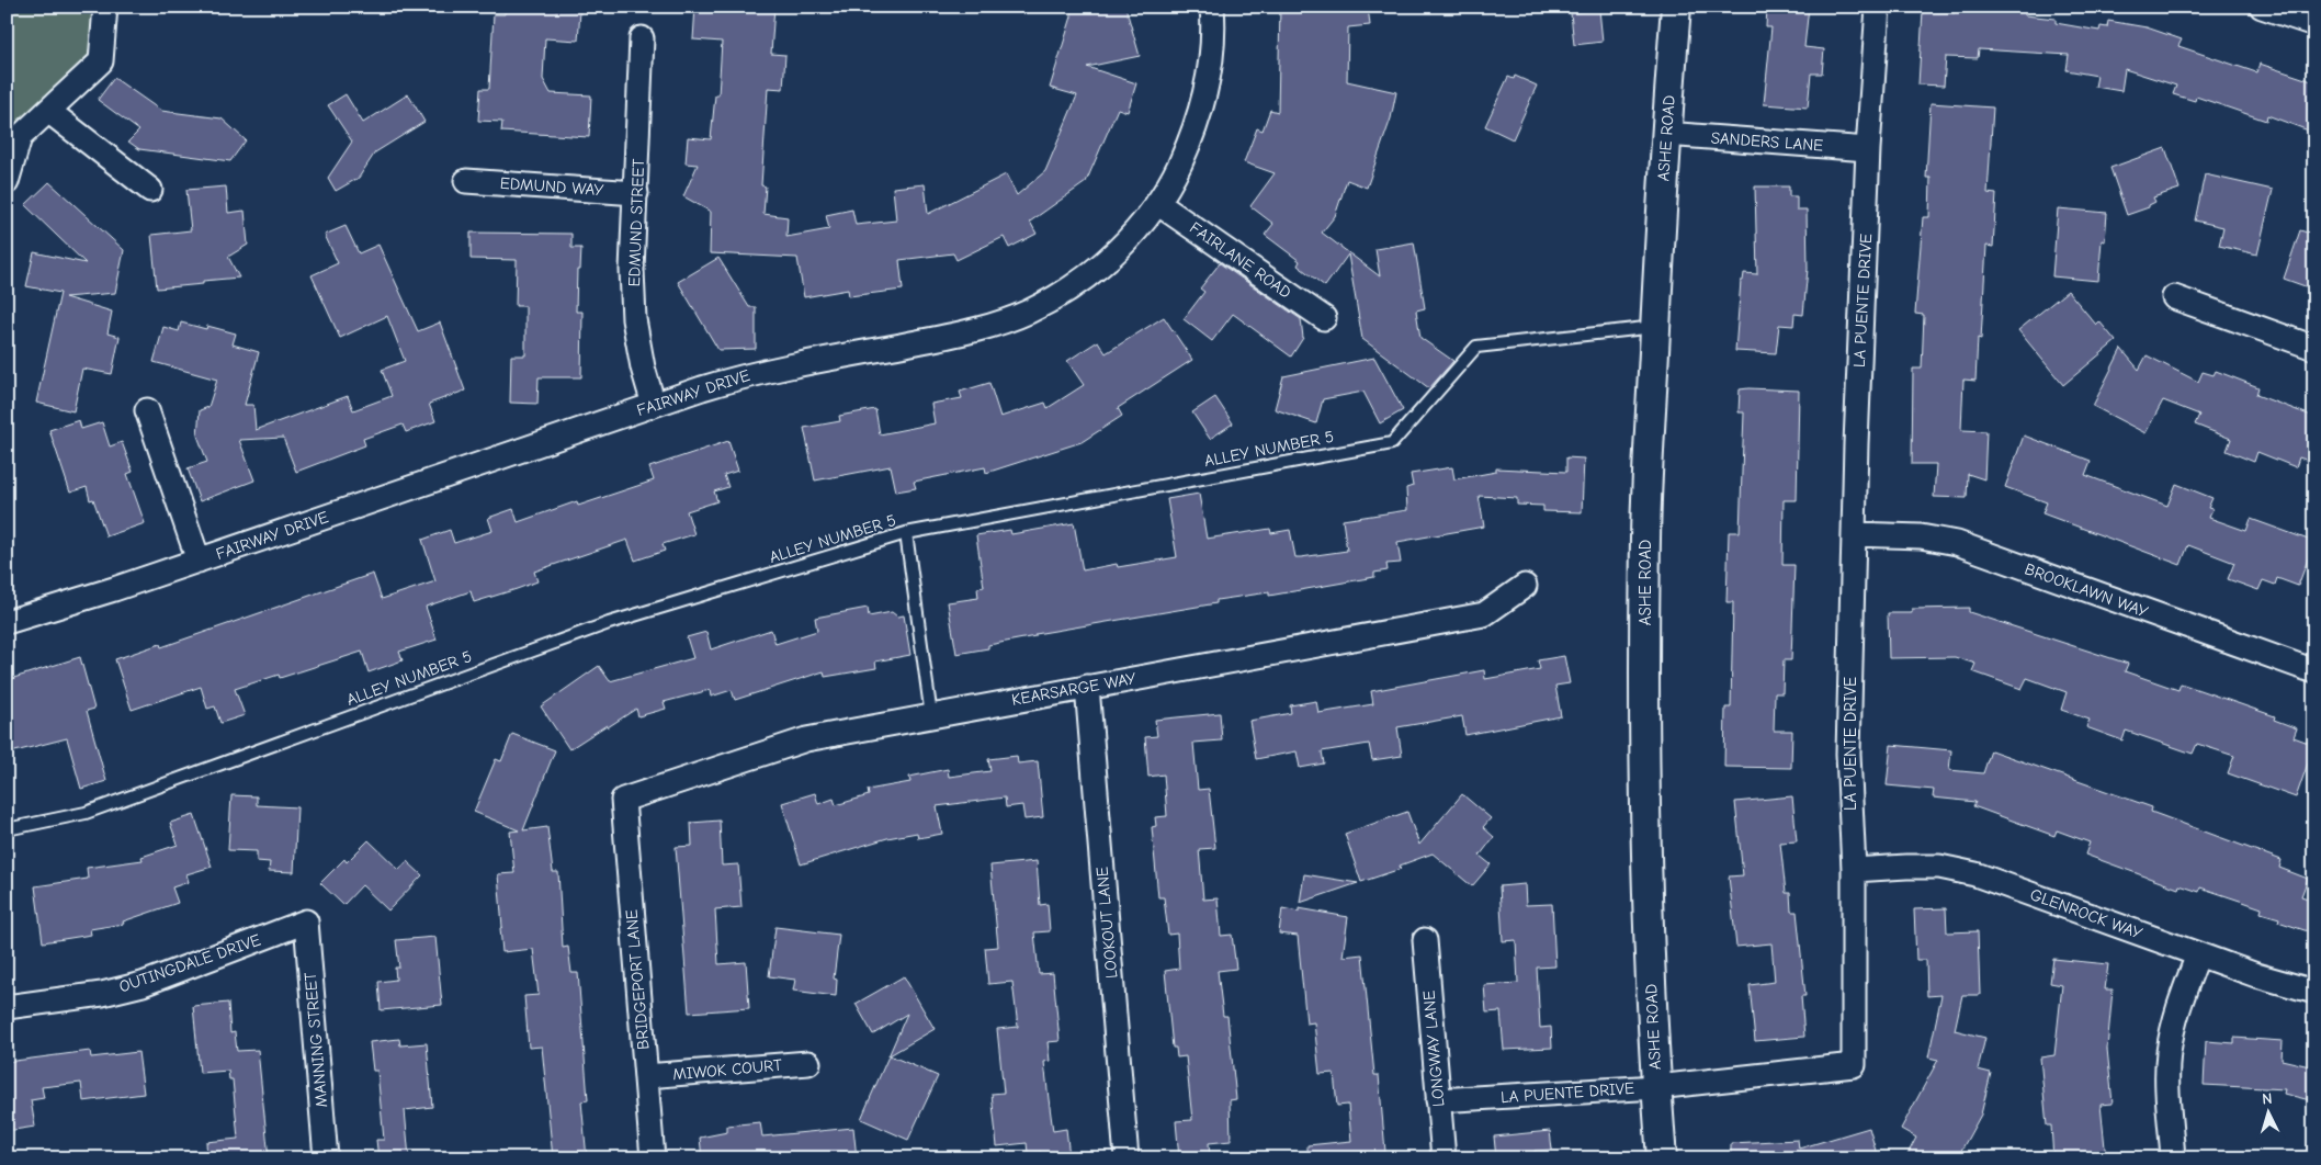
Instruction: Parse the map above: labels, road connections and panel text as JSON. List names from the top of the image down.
{
  "streets": {
    "street": [
      "ASHE ROAD",
      "SANDERS LANE",
      "EDMUND WAY",
      "EDMUND STREET",
      "FAIRLANE ROAD",
      "LA PUENTE DRIVE",
      "FAIRWAY DRIVE",
      "BROOKLAWN WAY",
      "KEARSARGE WAY",
      "GLENROCK WAY",
      "LOOKOUT LANE",
      "OUTINGDALE DRIVE",
      "BRIDGEPORT LANE",
      "MANNING STREET",
      "LONGWAY LANE",
      "MIWOK COURT"
    ],
    "lane": ["ALLEY NUMBER 5"]
  },
  "crossings": [
    ["ASHE ROAD", "SANDERS LANE"],
    ["ASHE ROAD", "LA PUENTE DRIVE"],
    ["ASHE ROAD", "ALLEY NUMBER 5"],
    ["SANDERS LANE", "LA PUENTE DRIVE"],
    ["EDMUND WAY", "EDMUND STREET"],
    ["EDMUND STREET", "FAIRWAY DRIVE"],
    ["FAIRLANE ROAD", "FAIRWAY DRIVE"],
    ["LA PUENTE DRIVE", "BROOKLAWN WAY"],
    ["LA PUENTE DRIVE", "GLENROCK WAY"],
    ["LA PUENTE DRIVE", "LONGWAY LANE"],
    ["KEARSARGE WAY", "LOOKOUT LANE"],
    ["KEARSARGE WAY", "BRIDGEPORT LANE"],
    ["OUTINGDALE DRIVE", "MANNING STREET"],
    ["BRIDGEPORT LANE", "MIWOK COURT"]
  ],
  "north": "top"
}
